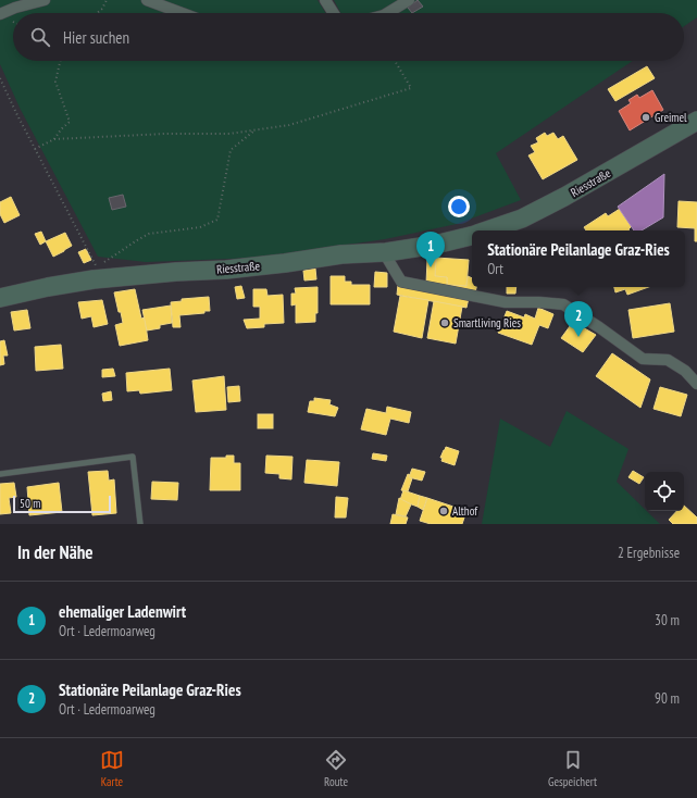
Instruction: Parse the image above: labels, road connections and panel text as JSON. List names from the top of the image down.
{
  "streets": {
    "main road": ["Riesstraße"]
  },
  "places": ["Greimel", "Smartliving Ries", "Althof"],
  "scale_bar": "50 m",
  "page": {
    "search": "Hier suchen",
    "popup": ["Stationäre Peilanlage Graz-Ries", "Ort"],
    "pins": ["1", "2"],
    "scale": "50 m",
    "heading": ["In der Nähe", "2 Ergebnisse"],
    "list": [
      {
        "mark": "1",
        "name": "ehemaliger Ladenwirt",
        "note": "Ort · Ledermoarweg",
        "value": "30 m"
      },
      {
        "mark": "2",
        "name": "Stationäre Peilanlage Graz-Ries",
        "note": "Ort · Ledermoarweg",
        "value": "90 m"
      }
    ],
    "nav": ["Karte", "Route", "Gespeichert"]
  }
}
